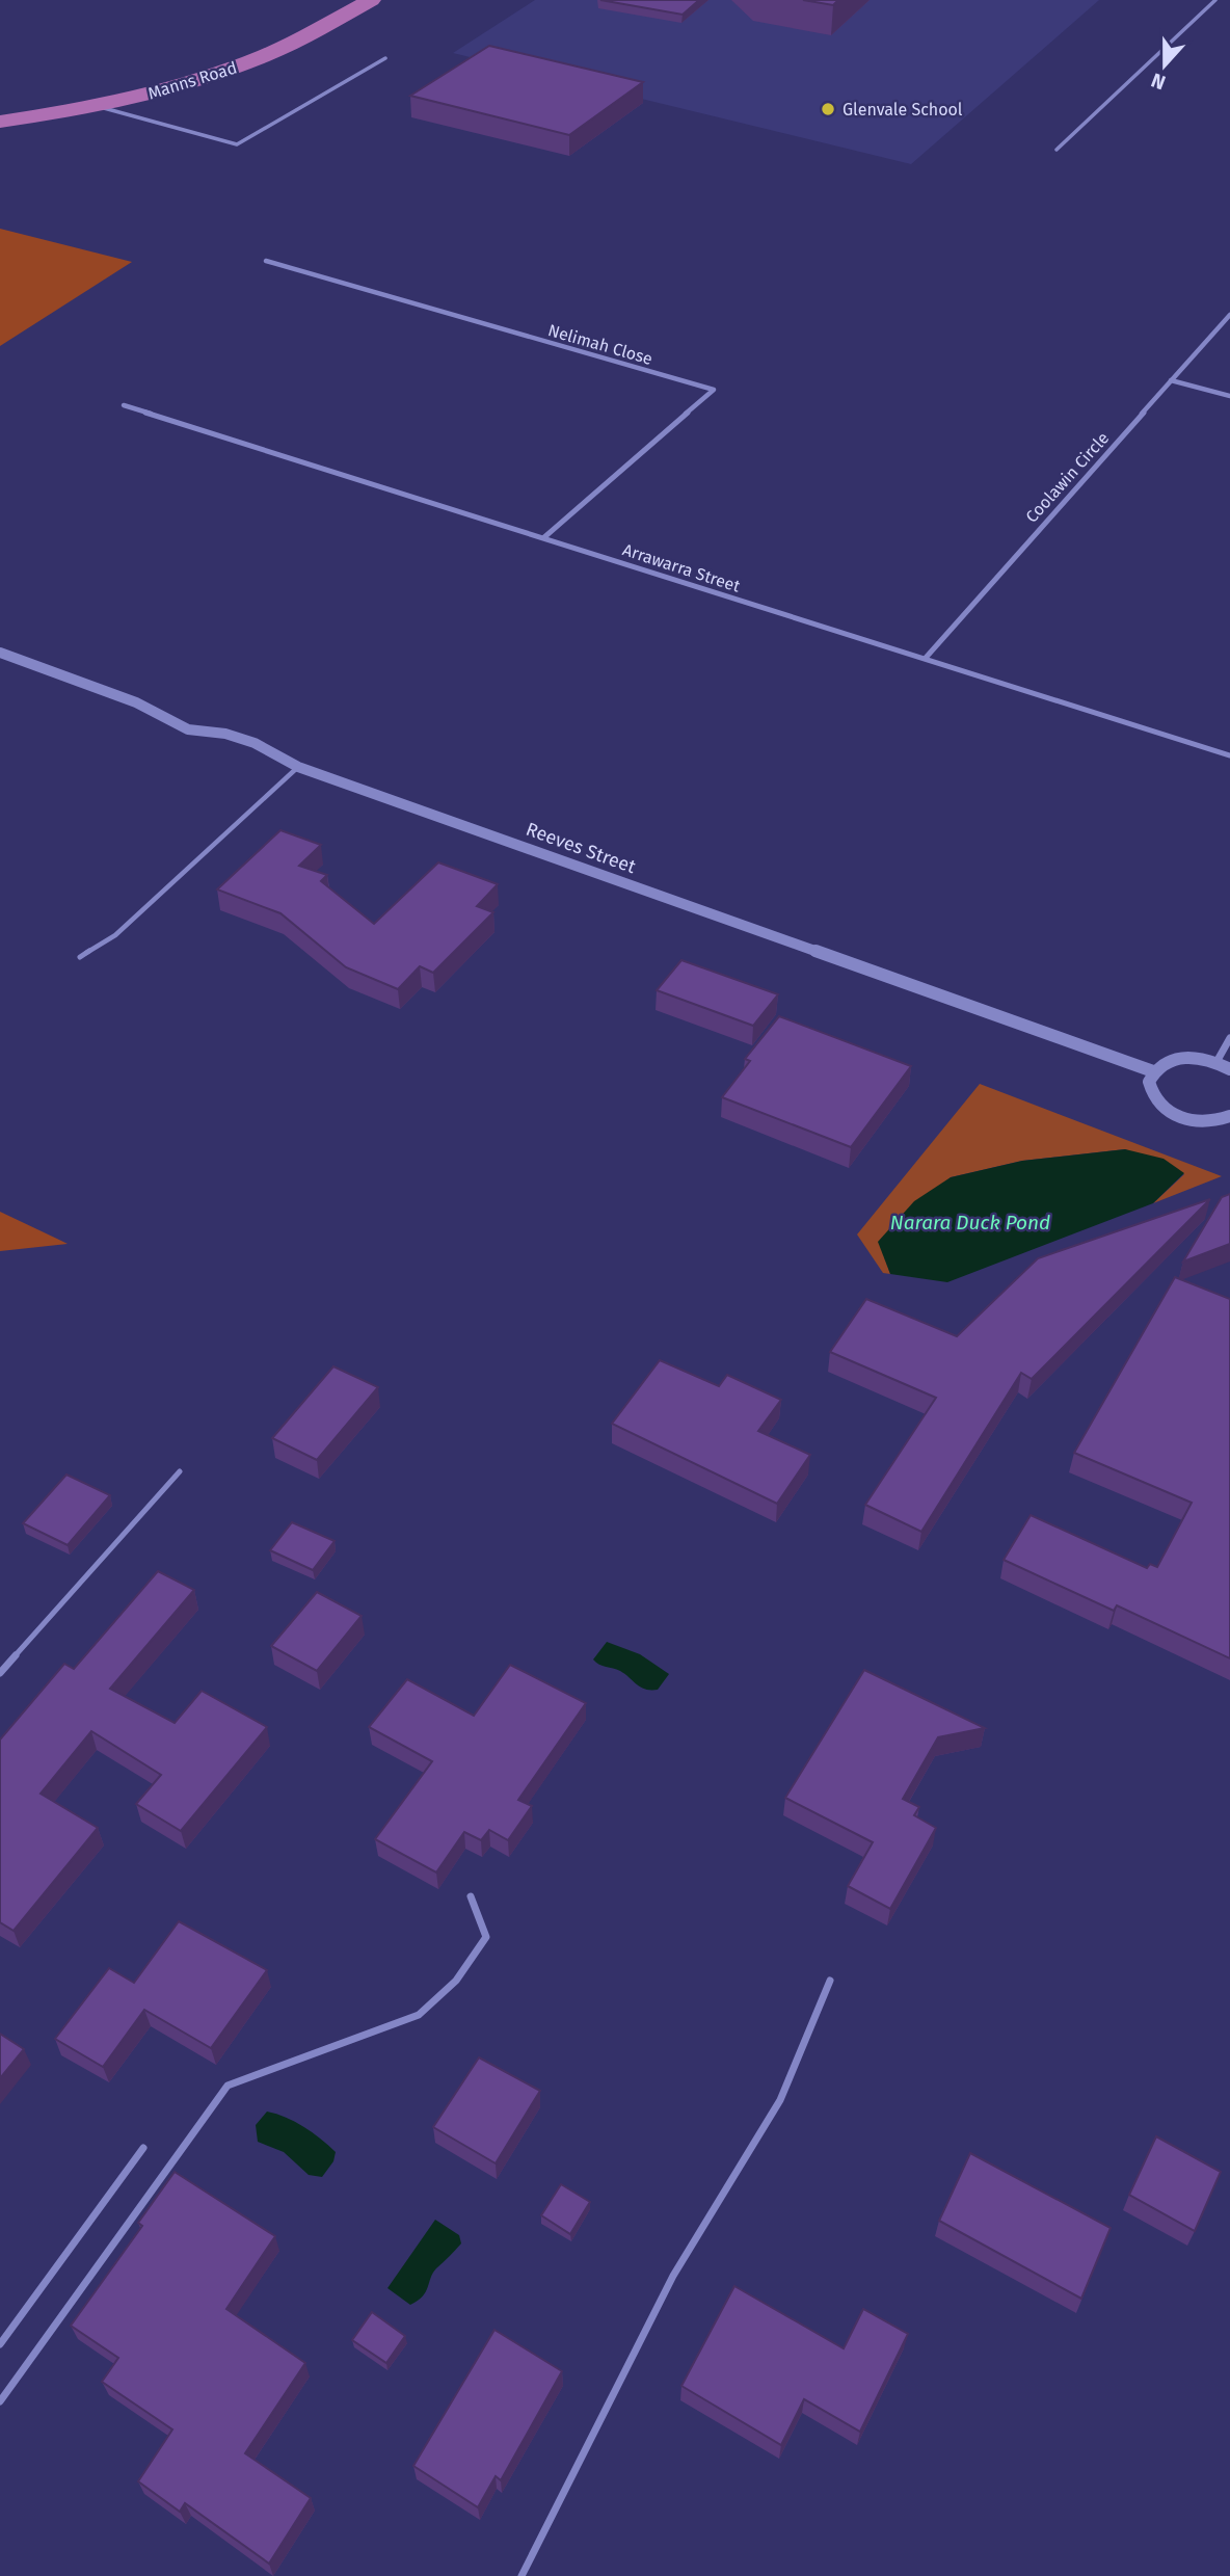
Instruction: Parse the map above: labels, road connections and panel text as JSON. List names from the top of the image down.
{
  "streets": {
    "main road": ["Manns Road"],
    "street": [
      "Nelimah Close",
      "Coolawin Circle",
      "Arrawarra Street",
      "Reeves Street"
    ]
  },
  "crossings": [
    ["Nelimah Close", "Arrawarra Street"],
    ["Coolawin Circle", "Arrawarra Street"]
  ],
  "water": ["Narara Duck Pond"],
  "places": ["Glenvale School"],
  "north": "bottom"
}
